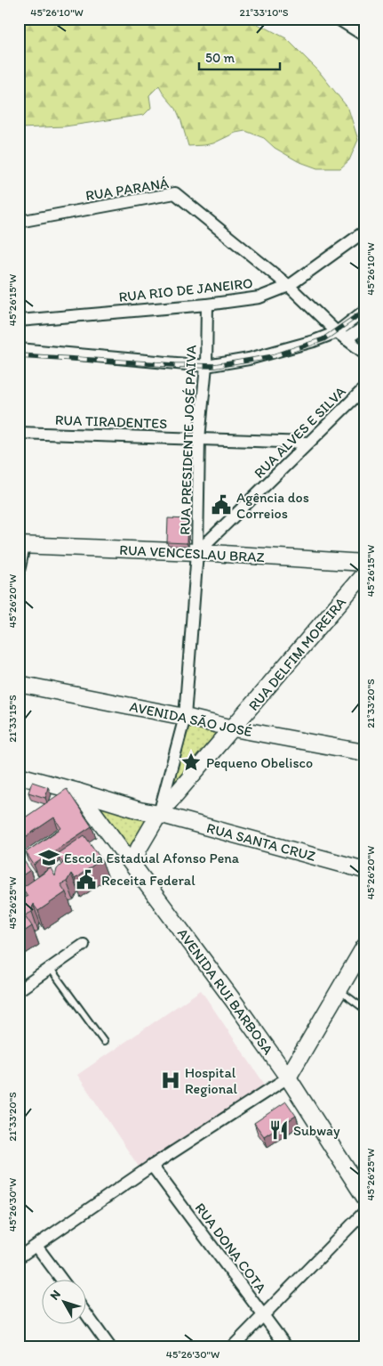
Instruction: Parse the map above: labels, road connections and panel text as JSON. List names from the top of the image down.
{
  "streets": {
    "main road": [
      "RUA VENCESLAU BRAZ",
      "RUA DELFIM MOREIRA",
      "AVENIDA SÃO JOSÉ",
      "RUA SANTA CRUZ",
      "AVENIDA RUI BARBOSA"
    ],
    "street": [
      "RUA PARANÁ",
      "RUA RIO DE JANEIRO",
      "RUA TIRADENTES",
      "RUA ALVES E SILVA",
      "RUA PRESIDENTE JOSÉ PAIVA",
      "RUA DONA COTA"
    ]
  },
  "crossings": [
    ["RUA PARANÁ", "RUA RIO DE JANEIRO"],
    ["RUA RIO DE JANEIRO", "RUA PRESIDENTE JOSÉ PAIVA"],
    ["RUA TIRADENTES", "RUA ALVES E SILVA"],
    ["RUA TIRADENTES", "RUA PRESIDENTE JOSÉ PAIVA"],
    ["RUA ALVES E SILVA", "RUA PRESIDENTE JOSÉ PAIVA"],
    ["RUA ALVES E SILVA", "RUA VENCESLAU BRAZ"],
    ["RUA PRESIDENTE JOSÉ PAIVA", "RUA VENCESLAU BRAZ"],
    ["RUA PRESIDENTE JOSÉ PAIVA", "RUA DELFIM MOREIRA"],
    ["RUA PRESIDENTE JOSÉ PAIVA", "AVENIDA SÃO JOSÉ"],
    ["RUA PRESIDENTE JOSÉ PAIVA", "RUA SANTA CRUZ"],
    ["RUA DELFIM MOREIRA", "AVENIDA SÃO JOSÉ"],
    ["RUA DELFIM MOREIRA", "RUA SANTA CRUZ"],
    ["RUA DELFIM MOREIRA", "AVENIDA RUI BARBOSA"],
    ["RUA SANTA CRUZ", "AVENIDA RUI BARBOSA"]
  ],
  "places": {
    "public building": ["Agência dos Correios", "Receita Federal"],
    "place": ["Pequeno Obelisco"],
    "school or university": ["Escola Estadual Afonso Pena"],
    "hospital": ["Hospital Regional"],
    "restaurant": ["Subway"]
  },
  "scale_bar": "50 m",
  "north": "top left",
  "coordinates": [
    "45°26'10\"W",
    "21°33'10\"S",
    "45°26'15\"W",
    "45°26'20\"W",
    "21°33'20\"S",
    "21°33'15\"S",
    "45°26'25\"W",
    "45°26'30\"W"
  ]
}
